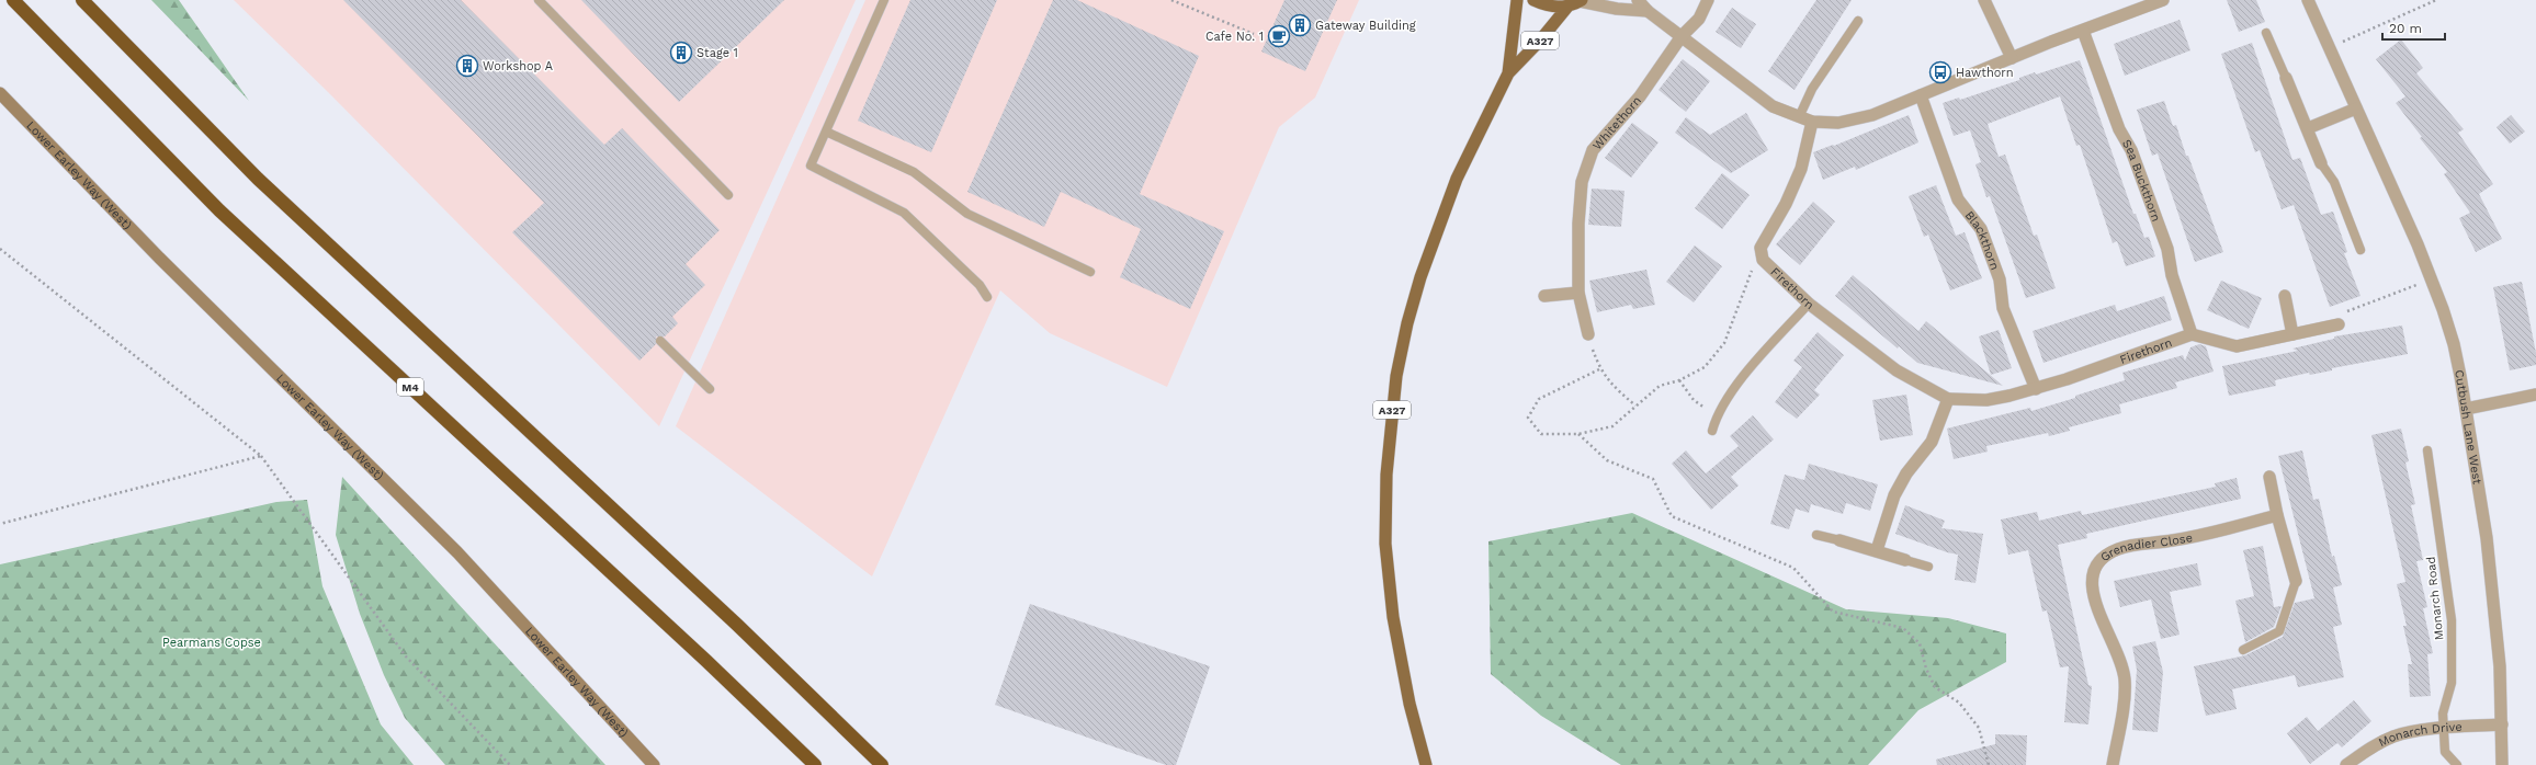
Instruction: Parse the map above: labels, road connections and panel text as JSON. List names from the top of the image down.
{
  "streets": {
    "highway": ["M4"],
    "main road": ["A327", "Lower Earley Way (West)"],
    "street": [
      "Whitethorn",
      "Sea Buckthorn",
      "Blackthorn",
      "Firethorn",
      "Cutbush Lane West",
      "Grenadier Close",
      "Monarch Drive"
    ],
    "lane": ["Monarch Road"]
  },
  "crossings": [
    ["Sea Buckthorn", "Firethorn"],
    ["Blackthorn", "Firethorn"],
    ["Cutbush Lane West", "Monarch Drive"],
    ["Monarch Road", "Monarch Drive"]
  ],
  "parks": ["Pearmans Copse"],
  "places": {
    "building": ["Gateway Building", "Stage 1", "Workshop A"],
    "cafe": ["Cafe No. 1"],
    "bus stop": ["Hawthorn"]
  },
  "scale_bar": "20 m"
}
